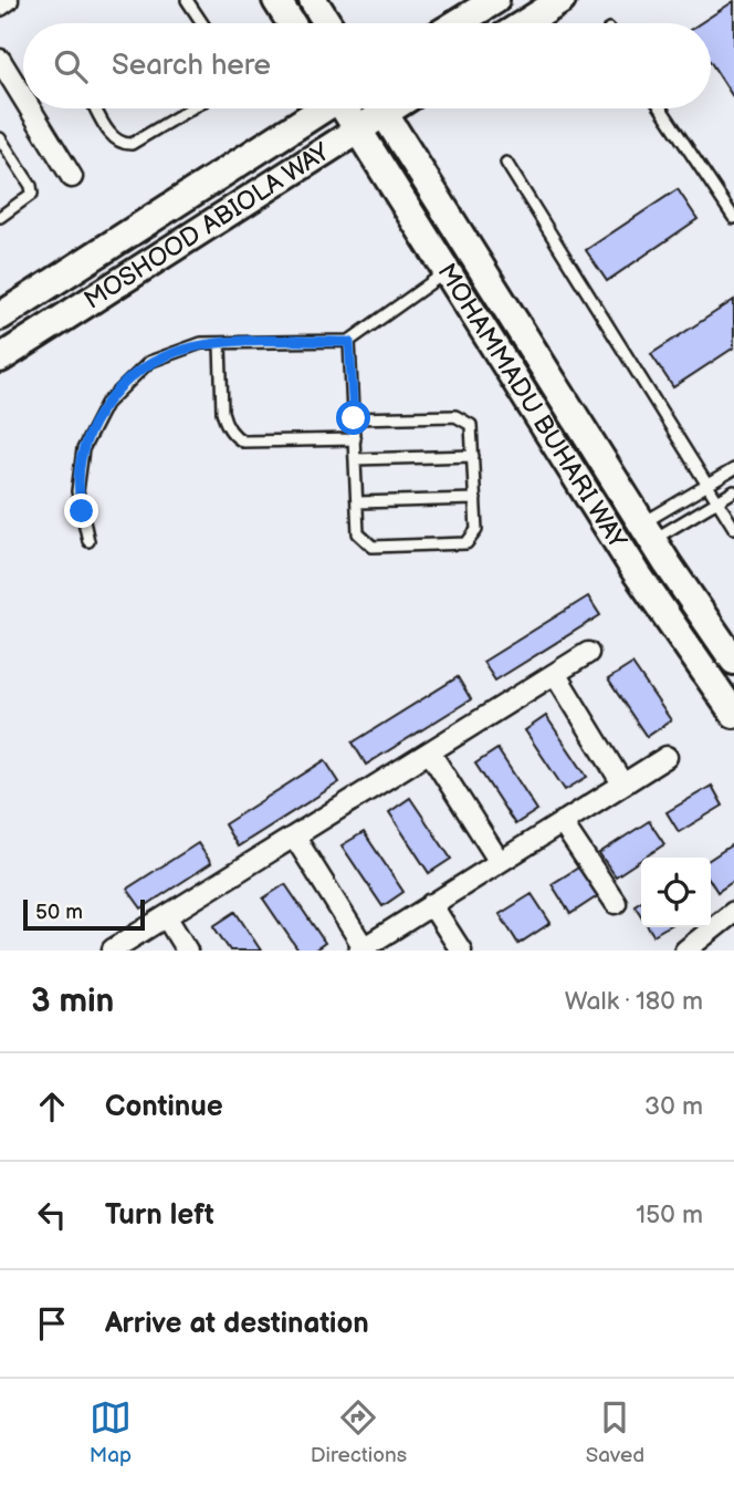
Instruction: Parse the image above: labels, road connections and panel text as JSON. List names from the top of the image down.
{
  "streets": {
    "main road": ["MOSHOOD ABIOLA WAY", "MOHAMMADU BUHARI WAY"]
  },
  "crossings": [
    ["MOSHOOD ABIOLA WAY", "MOHAMMADU BUHARI WAY"]
  ],
  "scale_bar": "50 m",
  "page": {
    "search": "Search here",
    "scale": "50 m",
    "heading": ["3 min", "Walk · 180 m"],
    "list": [
      ["Continue", "30 m"],
      ["Turn left", "150 m"],
      "Arrive at destination"
    ],
    "nav": ["Map", "Directions", "Saved"]
  }
}
